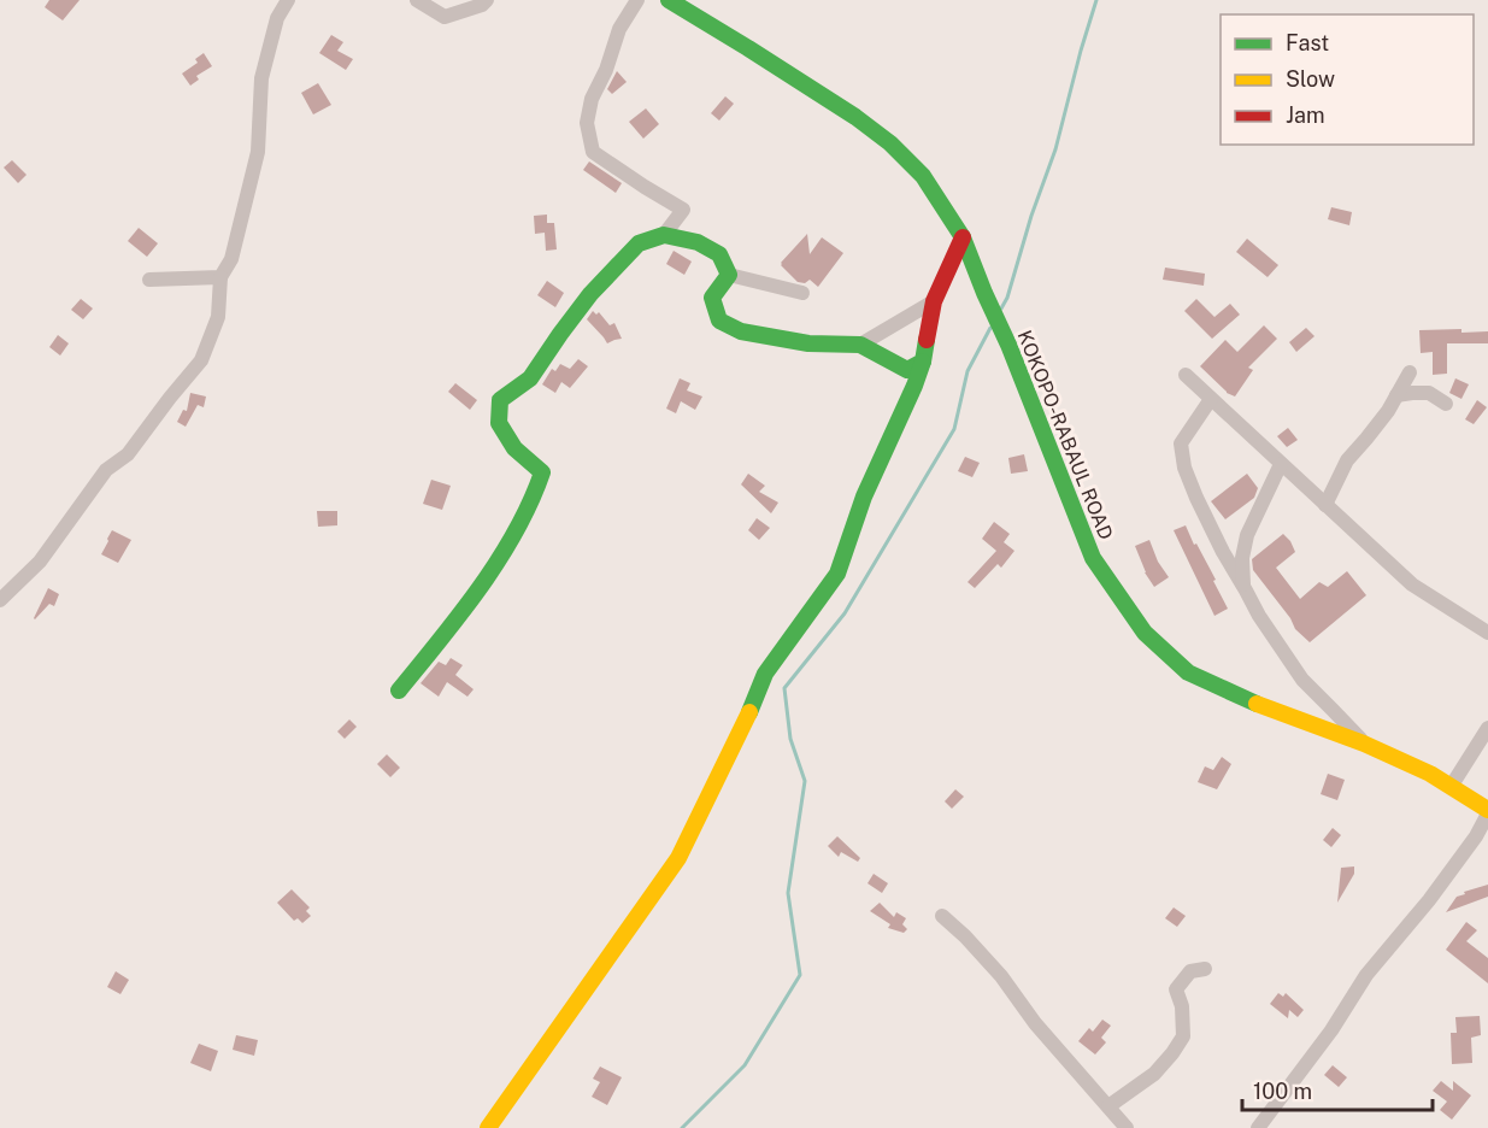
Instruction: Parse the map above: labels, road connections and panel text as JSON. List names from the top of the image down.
{
  "streets": {
    "street": ["KOKOPO-RABAUL ROAD"]
  },
  "legend": ["Fast", "Slow", "Jam"],
  "scale_bar": "100 m"
}
